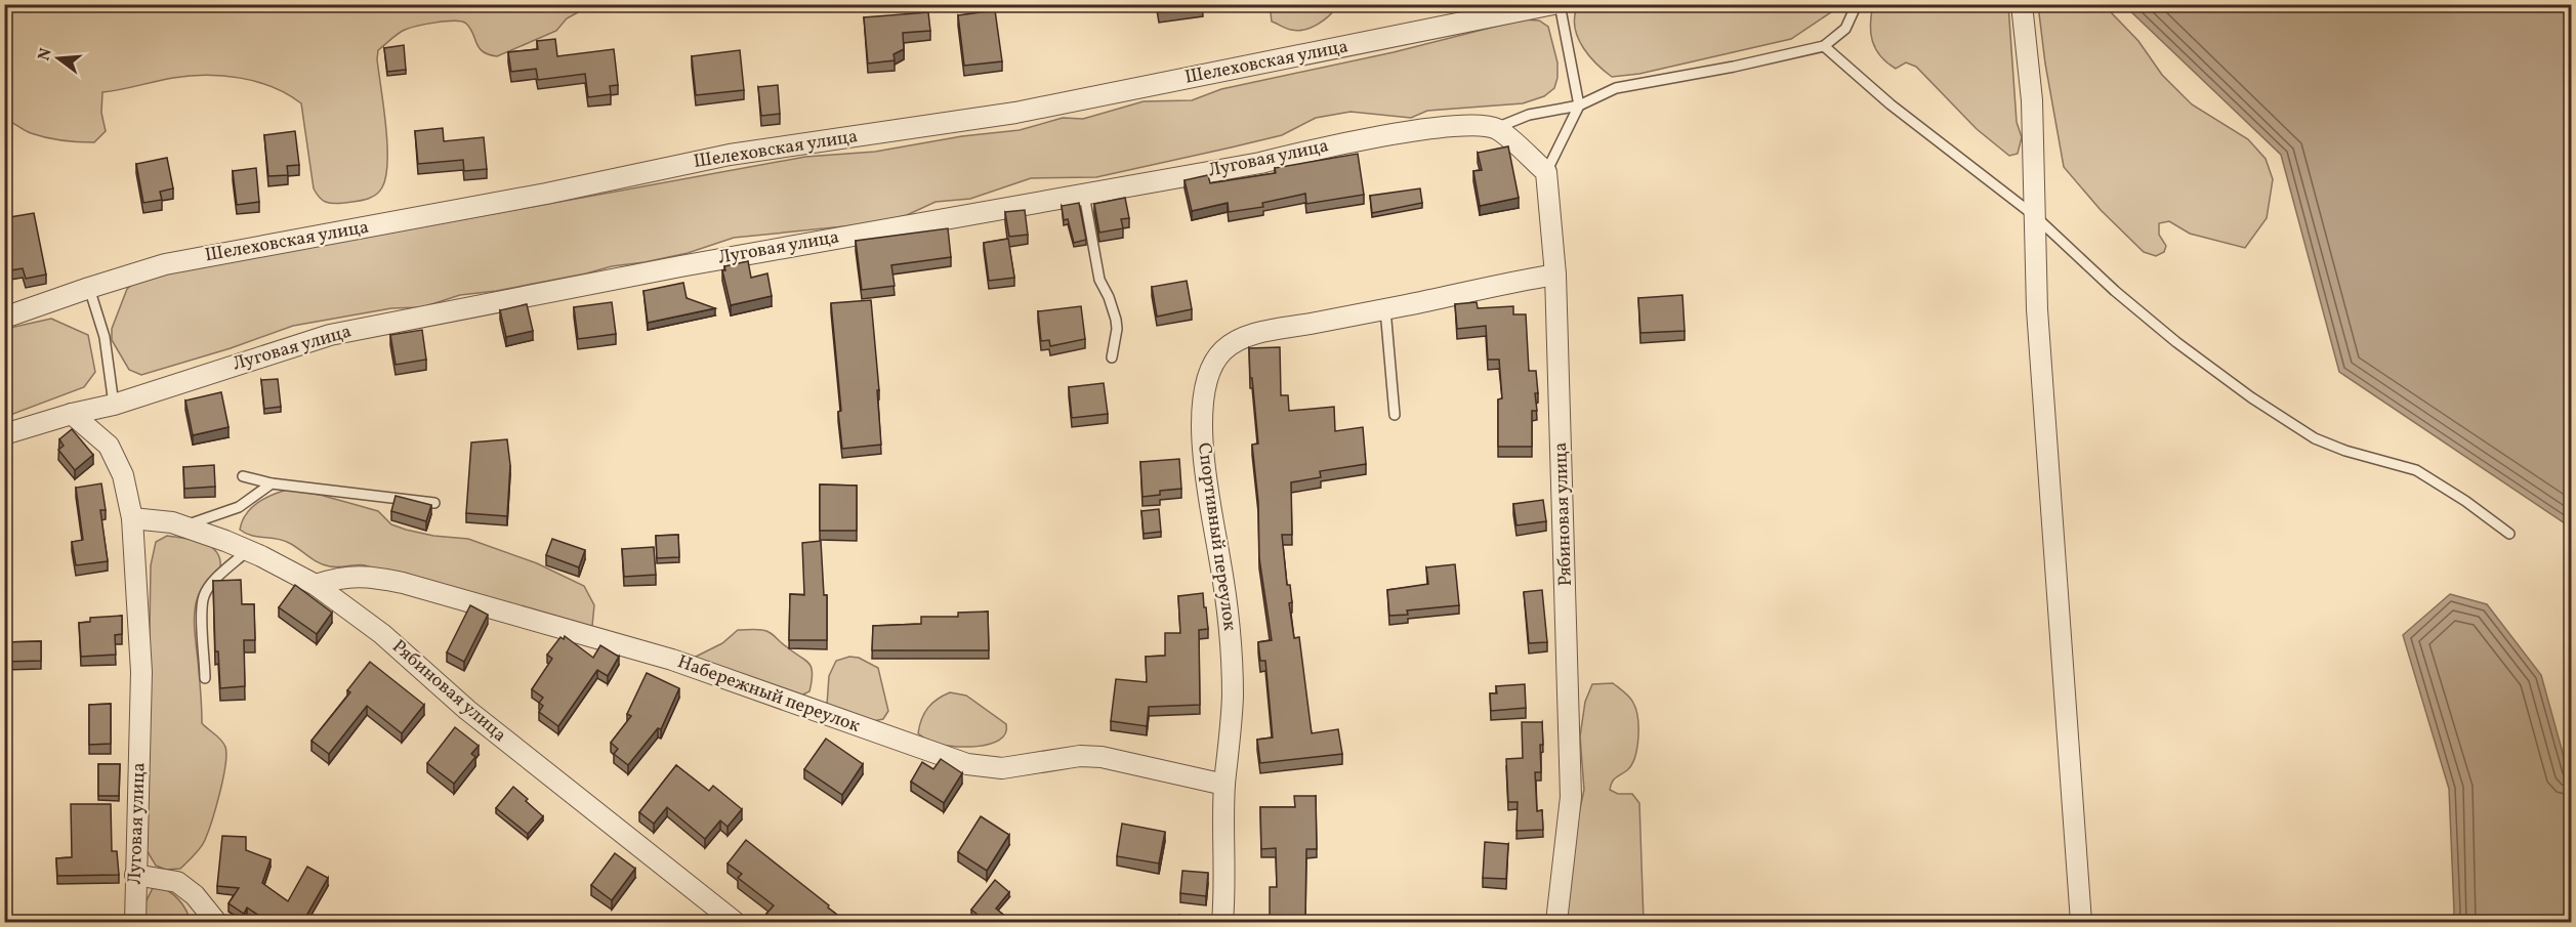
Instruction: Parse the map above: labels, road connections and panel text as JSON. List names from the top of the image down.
{
  "streets": {
    "street": [
      "Шелеховская улица",
      "Луговая улица",
      "Рябиновая улица",
      "Спортивный переулок",
      "Набережный переулок"
    ]
  },
  "crossings": [
    ["Луговая улица", "Рябиновая улица"],
    ["Рябиновая улица", "Спортивный переулок"],
    ["Рябиновая улица", "Набережный переулок"],
    ["Спортивный переулок", "Набережный переулок"]
  ],
  "north": "left"
}
